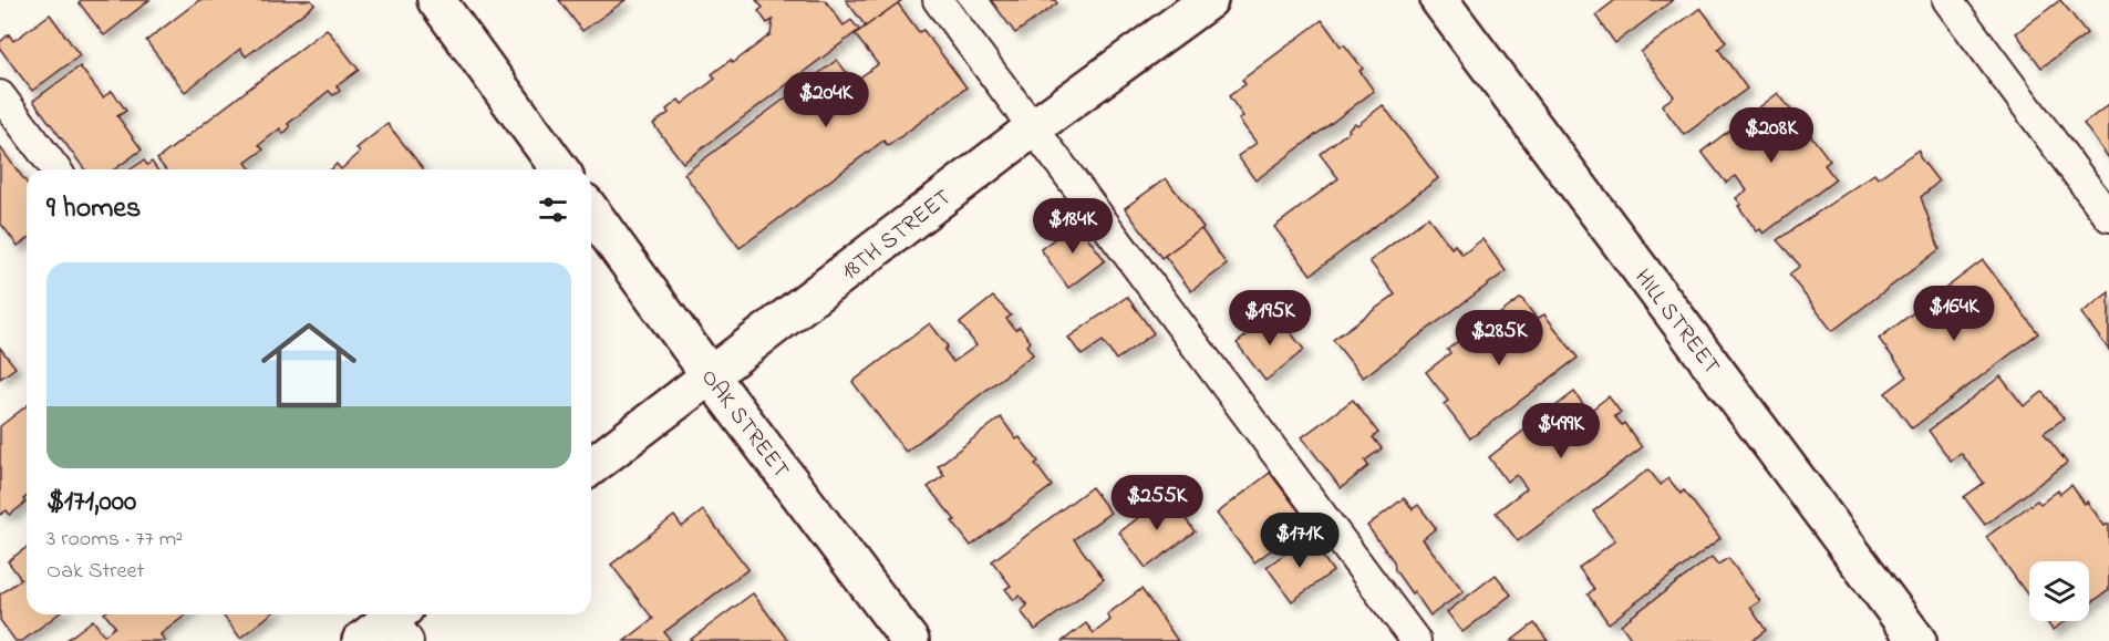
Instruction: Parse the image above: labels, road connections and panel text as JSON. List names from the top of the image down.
{
  "streets": {
    "street": ["18TH STREET", "HILL STREET", "OAK STREET"]
  },
  "crossings": [
    ["18TH STREET", "OAK STREET"]
  ],
  "page": {
    "price": [
      "$204K",
      "$208K",
      "$184K",
      "$164K",
      "$195K",
      "$285K",
      "$499K",
      "$255K",
      "$171K"
    ],
    "heading": "9 homes",
    "list": [
      {
        "name": "$171,000",
        "note": "3 rooms · 77 m² · Oak Street"
      }
    ]
  }
}
